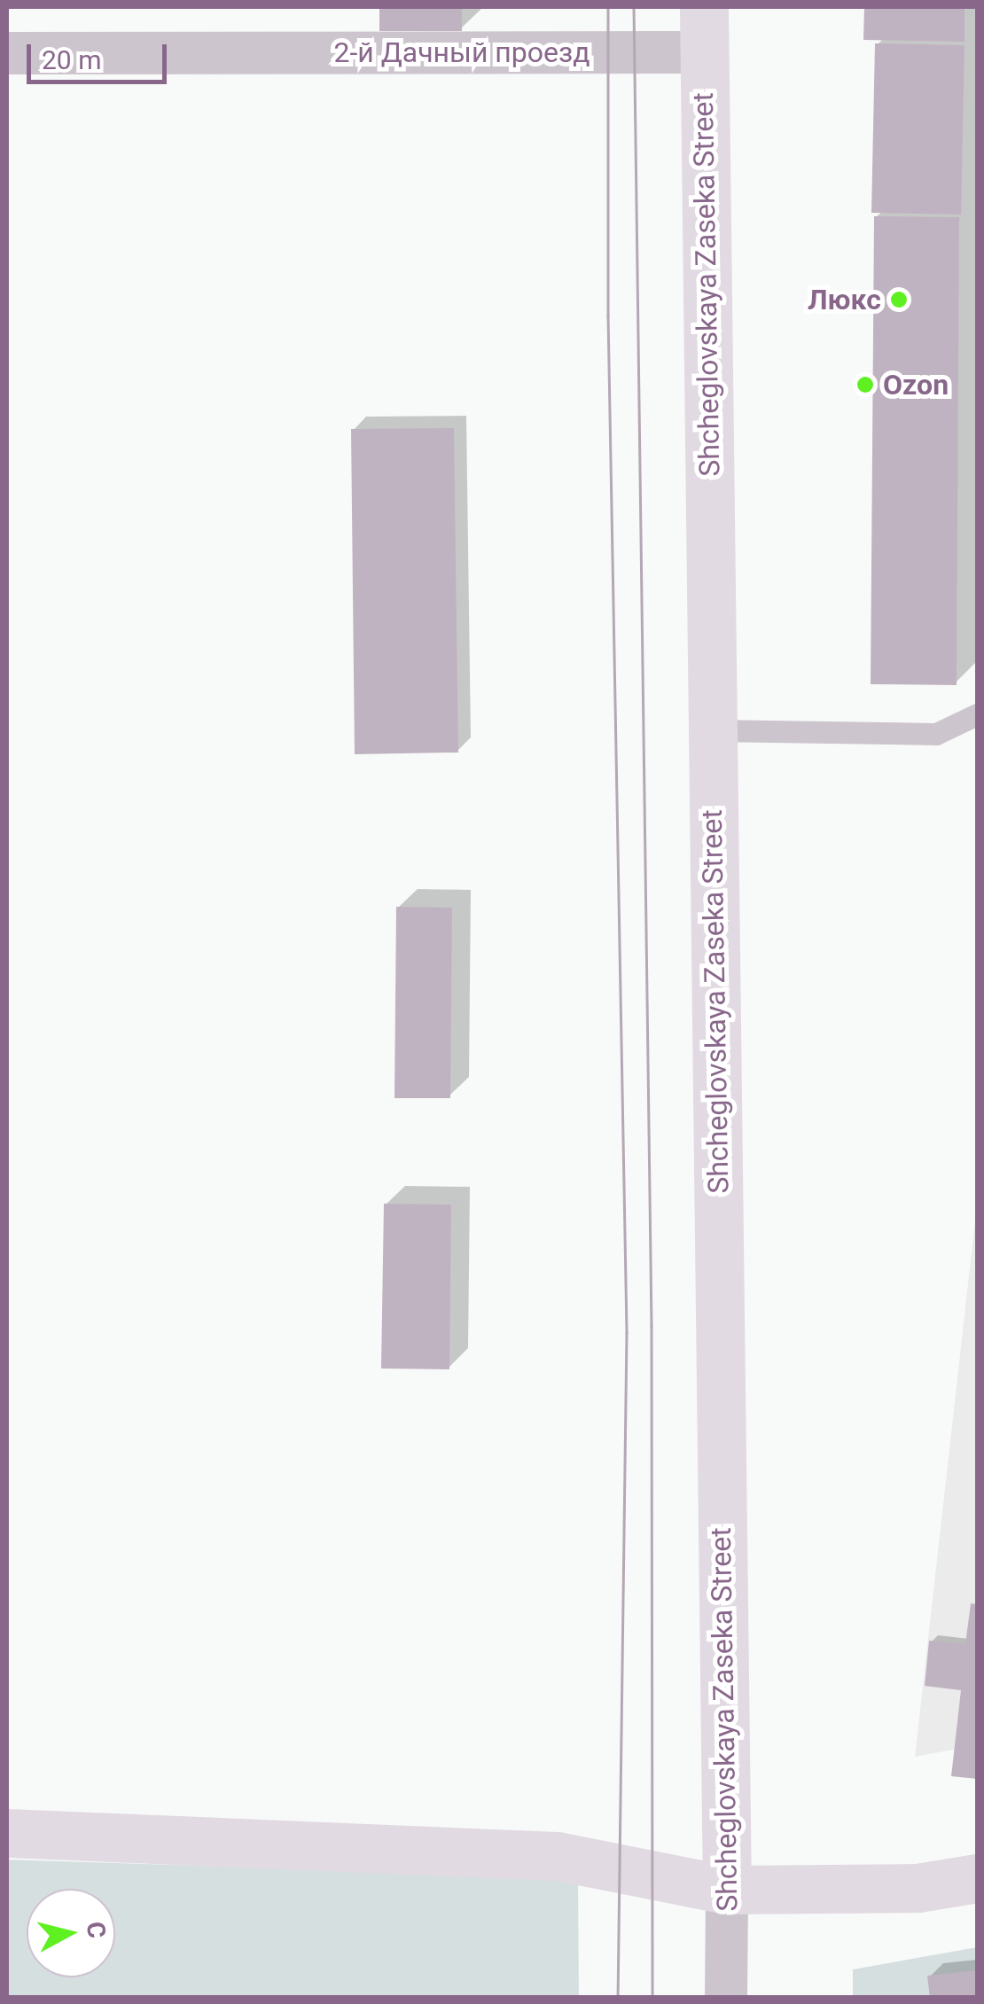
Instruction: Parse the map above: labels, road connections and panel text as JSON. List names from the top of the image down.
{
  "streets": {
    "street": ["2-й Дачный проезд", "Shcheglovskaya Zaseka Street"]
  },
  "crossings": [
    ["2-й Дачный проезд", "Shcheglovskaya Zaseka Street"]
  ],
  "places": ["Люкс", "Ozon"],
  "scale_bar": "20 m",
  "north": "right"
}
